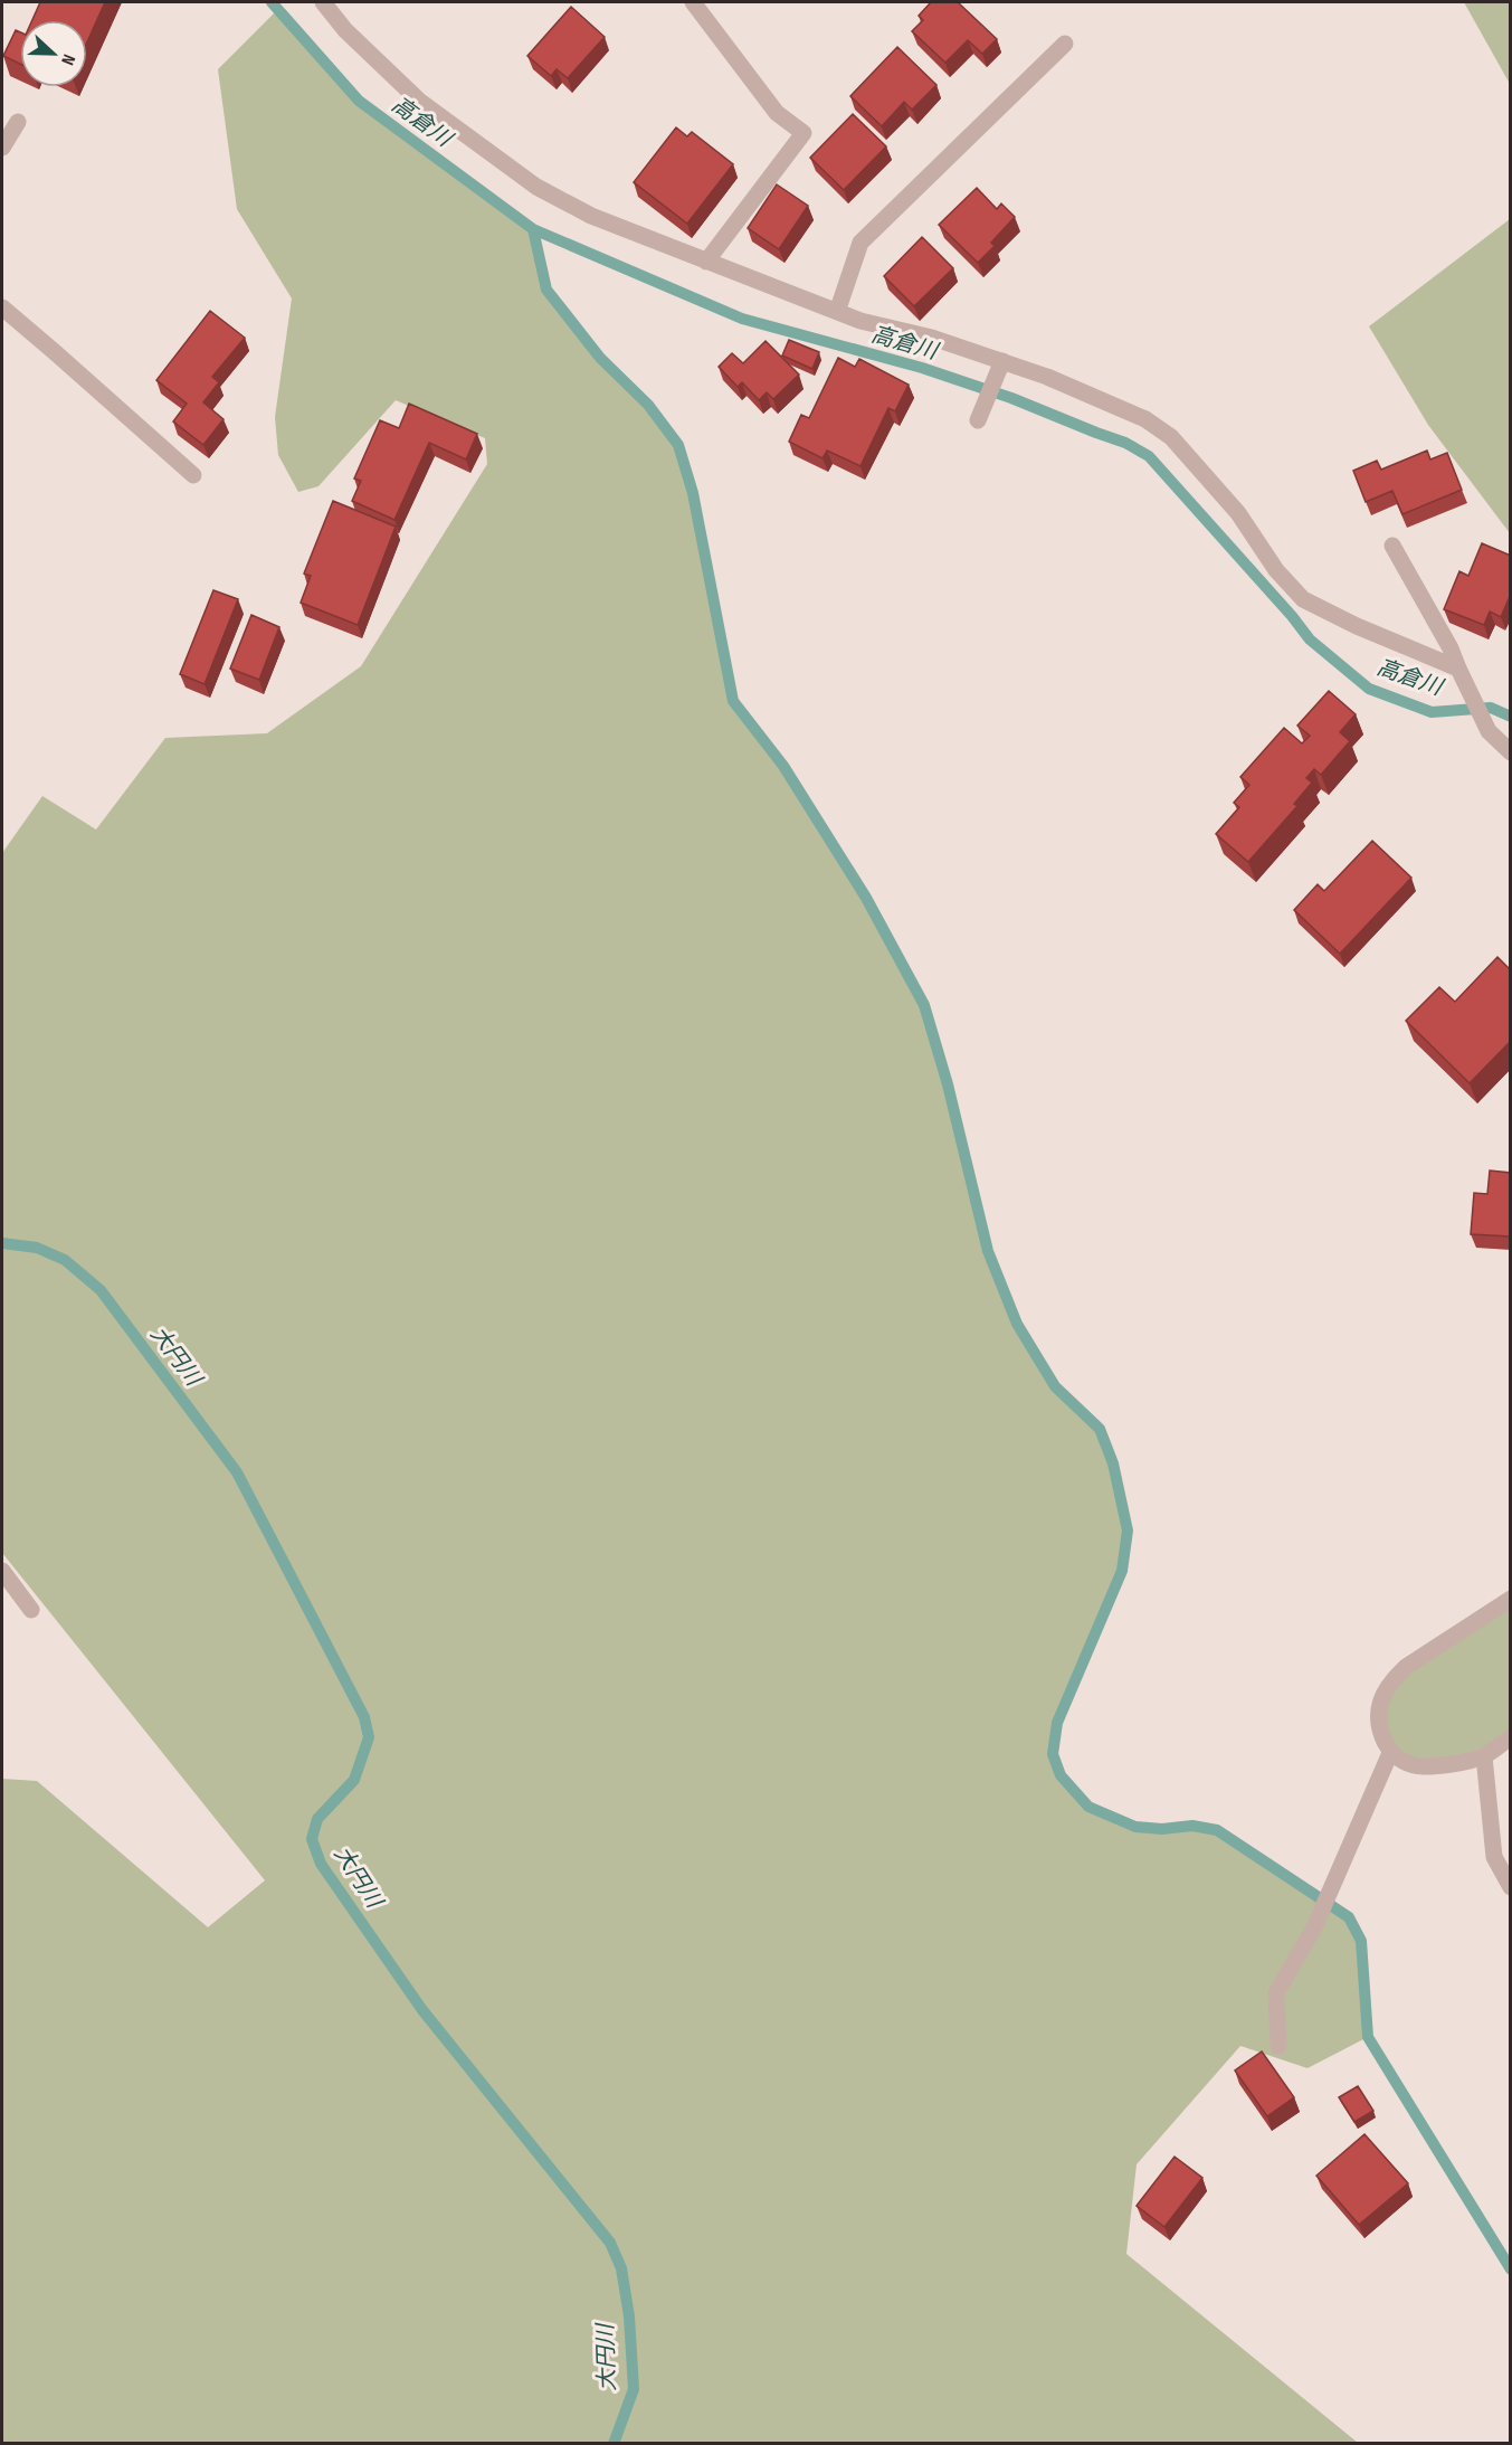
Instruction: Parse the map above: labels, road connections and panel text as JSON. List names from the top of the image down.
{
  "water": ["高倉川", "大円川"],
  "north": "right"
}
